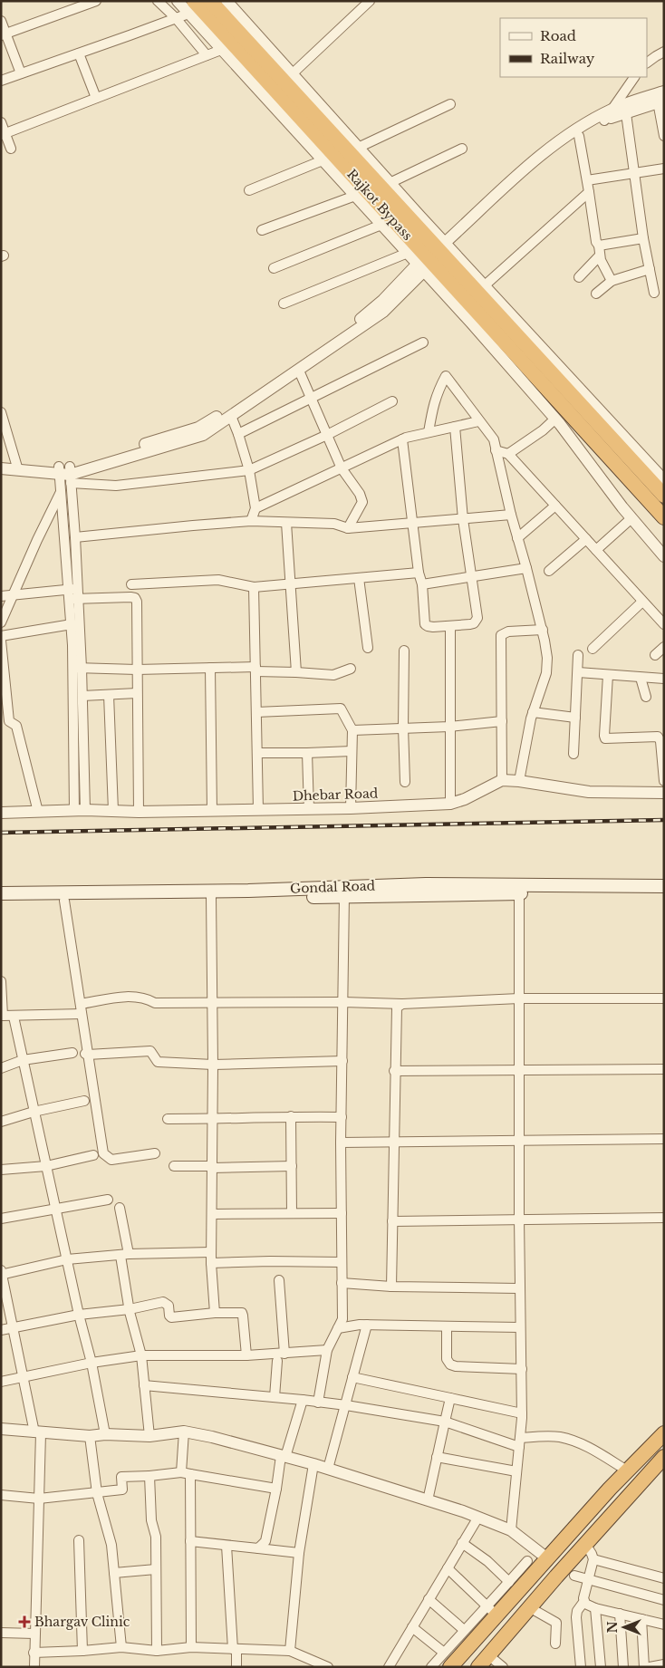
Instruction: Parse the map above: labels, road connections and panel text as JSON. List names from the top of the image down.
{
  "streets": {
    "highway": ["Rajkot Bypass"],
    "main road": ["Gondal Road"],
    "street": ["Dhebar Road"]
  },
  "places": {
    "health": ["Bhargav Clinic"]
  },
  "legend": ["Road", "Railway"],
  "north": "left"
}
